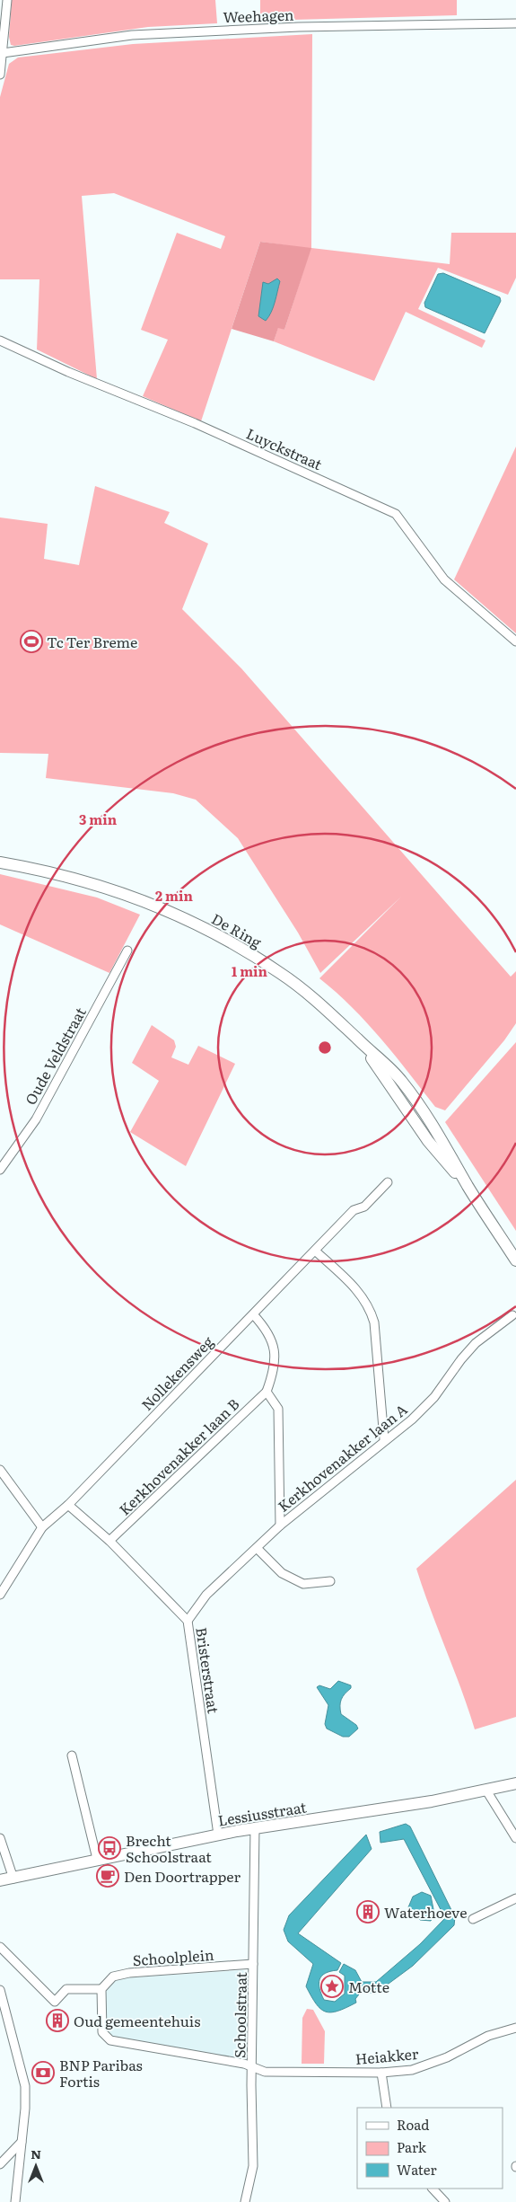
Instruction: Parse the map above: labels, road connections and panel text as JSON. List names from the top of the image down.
{
  "streets": {
    "main road": ["De Ring", "Lessiusstraat"],
    "street": [
      "Weehagen",
      "Luyckstraat",
      "Oude Veldstraat",
      "Nollekensweg",
      "Kerkhovenakker laan B",
      "Kerkhovenakker laan A",
      "Bristerstraat",
      "Schoolplein",
      "Schoolstraat",
      "Heiakker"
    ]
  },
  "crossings": [
    ["Nollekensweg", "Bristerstraat"],
    ["Kerkhovenakker laan B", "Bristerstraat"],
    ["Kerkhovenakker laan A", "Bristerstraat"],
    ["Bristerstraat", "Lessiusstraat"],
    ["Lessiusstraat", "Schoolstraat"],
    ["Schoolplein", "Schoolstraat"],
    ["Schoolstraat", "Heiakker"]
  ],
  "places": {
    "sports": ["Tc Ter Breme"],
    "bus stop": ["Brecht Schoolstraat"],
    "cafe": ["Den Doortrapper"],
    "building": ["Waterhoeve", "Oud gemeentehuis"],
    "place": ["Motte"],
    "bank": ["BNP Paribas Fortis"]
  },
  "legend": ["Road", "Park", "Water"],
  "north": "top",
  "rings": ["3 min", "2 min", "1 min"]
}
